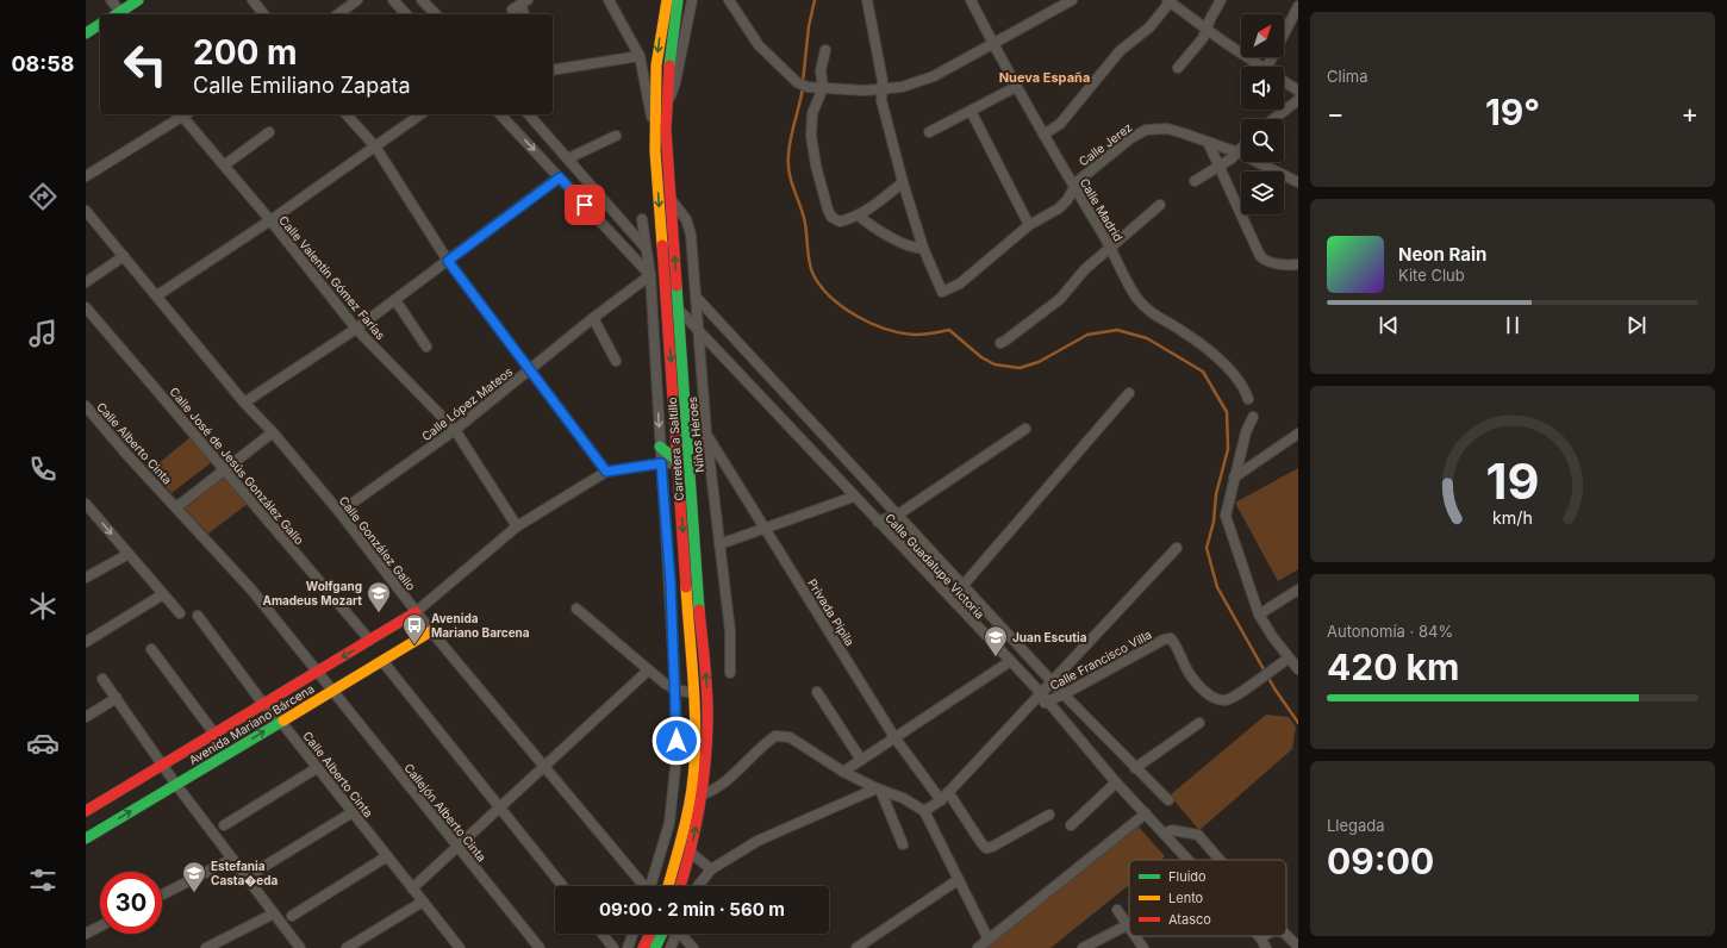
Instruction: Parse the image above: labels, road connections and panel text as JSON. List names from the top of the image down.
{
  "streets": {
    "main road": ["Carretera a Saltillo", "Avenida Mariano Bárcena"],
    "street": [
      "Calle Jerez",
      "Calle Madrid",
      "Calle Valentín Gómez Farías",
      "Calle López Mateos",
      "Niños Héroes",
      "Calle Alberto Cinta",
      "Calle José de Jesús González Gallo",
      "Calle González Gallo",
      "Calle Guadalupe Victoria",
      "Privada Pípila",
      "Calle Francisco Villa",
      "Callejón Alberto Cinta"
    ]
  },
  "crossings": [
    ["Calle Jerez", "Calle Madrid"],
    ["Calle Valentín Gómez Farías", "Calle López Mateos"],
    ["Calle López Mateos", "Calle González Gallo"],
    ["Niños Héroes", "Carretera a Saltillo"],
    ["Niños Héroes", "Calle Guadalupe Victoria"],
    ["Niños Héroes", "Privada Pípila"],
    ["Calle Alberto Cinta", "Avenida Mariano Bárcena"],
    ["Calle Alberto Cinta", "Callejón Alberto Cinta"],
    ["Carretera a Saltillo", "Calle Guadalupe Victoria"],
    ["Calle José de Jesús González Gallo", "Avenida Mariano Bárcena"],
    ["Calle González Gallo", "Avenida Mariano Bárcena"],
    ["Calle Guadalupe Victoria", "Calle Francisco Villa"],
    ["Avenida Mariano Bárcena", "Callejón Alberto Cinta"]
  ],
  "districts": ["Nueva España"],
  "places": {
    "school or university": ["Wolfgang Amadeus Mozart", "Juan Escutia", "Estefania Casta�eda"],
    "bus stop": ["Avenida Mariano Barcena"]
  },
  "legend": ["Fluido", "Lento", "Atasco"],
  "north": "top right",
  "page": {
    "tabs": "08:58",
    "tile": [
      "Clima",
      ["Autonomía · 84%", "420 km"],
      ["Llegada", "09:00"]
    ],
    "turn": ["200 m", "Calle Emiliano Zapata"],
    "heat": ["−", "19°", "+"],
    "song": ["Neon Rain", "Kite Club"],
    "limit": "30",
    "trip": "09:00 · 2 min · 560 m",
    "gauge": ["19", "km/h"]
  }
}
